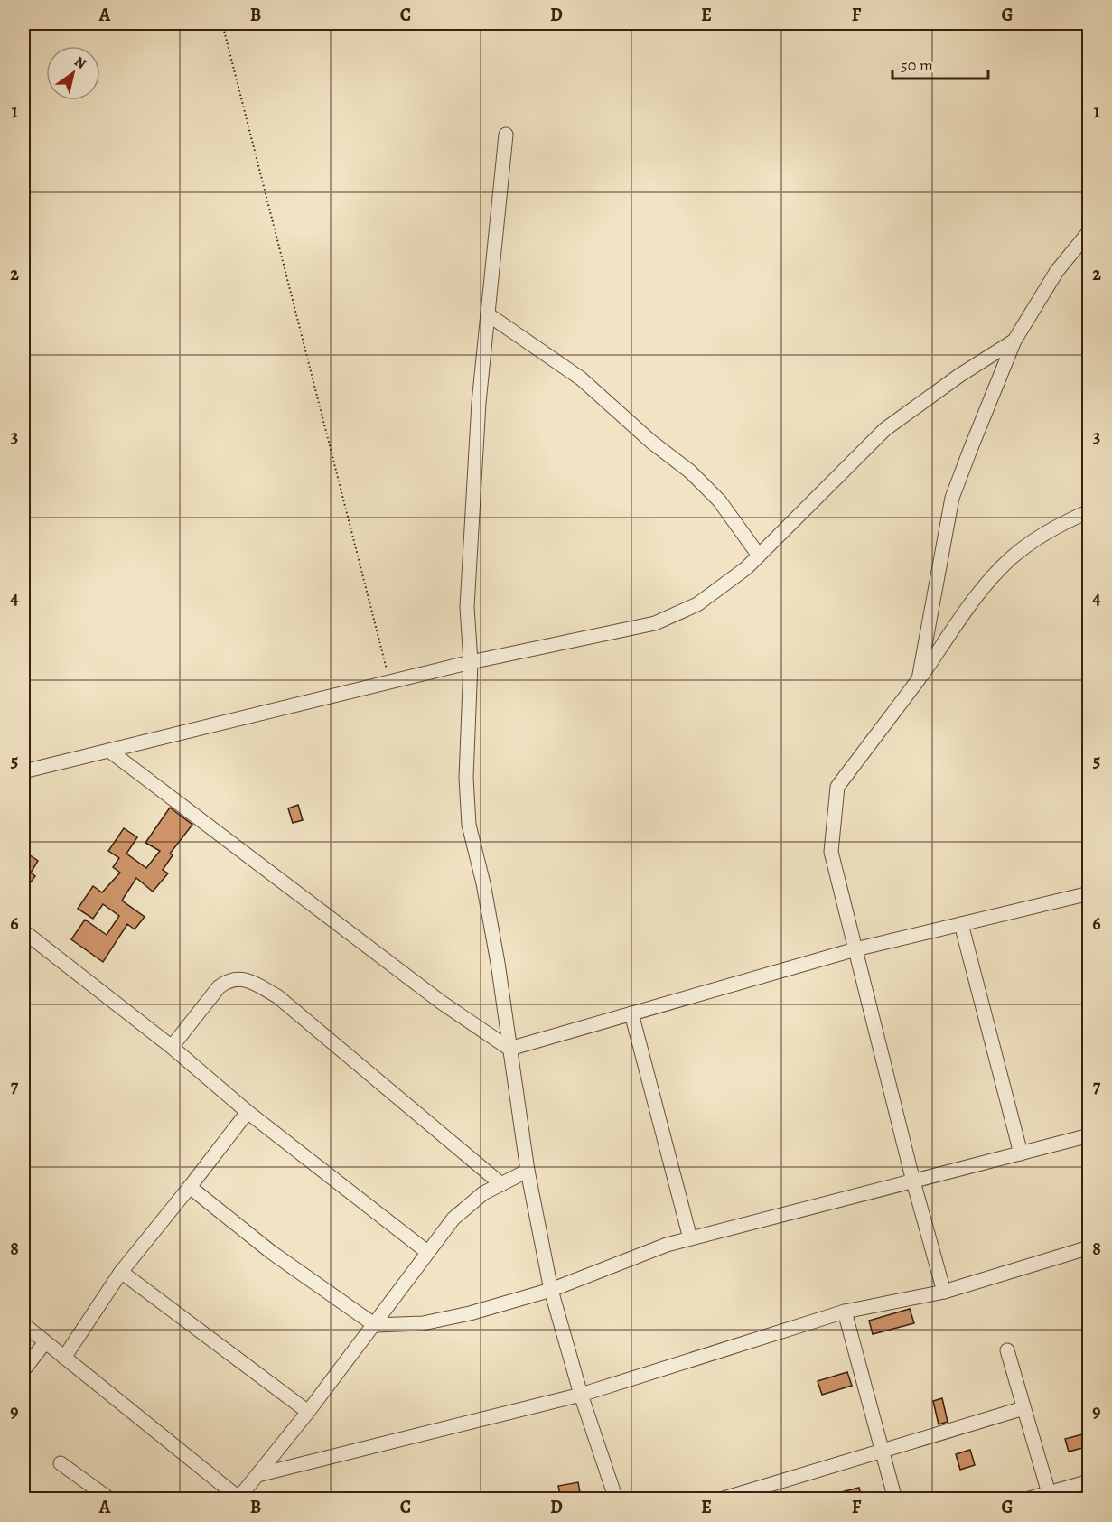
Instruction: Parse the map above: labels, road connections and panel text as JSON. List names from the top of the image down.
{
  "scale_bar": "50 m",
  "north": "top right",
  "grid": {
    "columns": [
      "A",
      "B",
      "C",
      "D",
      "E",
      "F",
      "G"
    ],
    "rows": [
      "1",
      "2",
      "3",
      "4",
      "5",
      "6",
      "7",
      "8",
      "9"
    ]
  }
}
